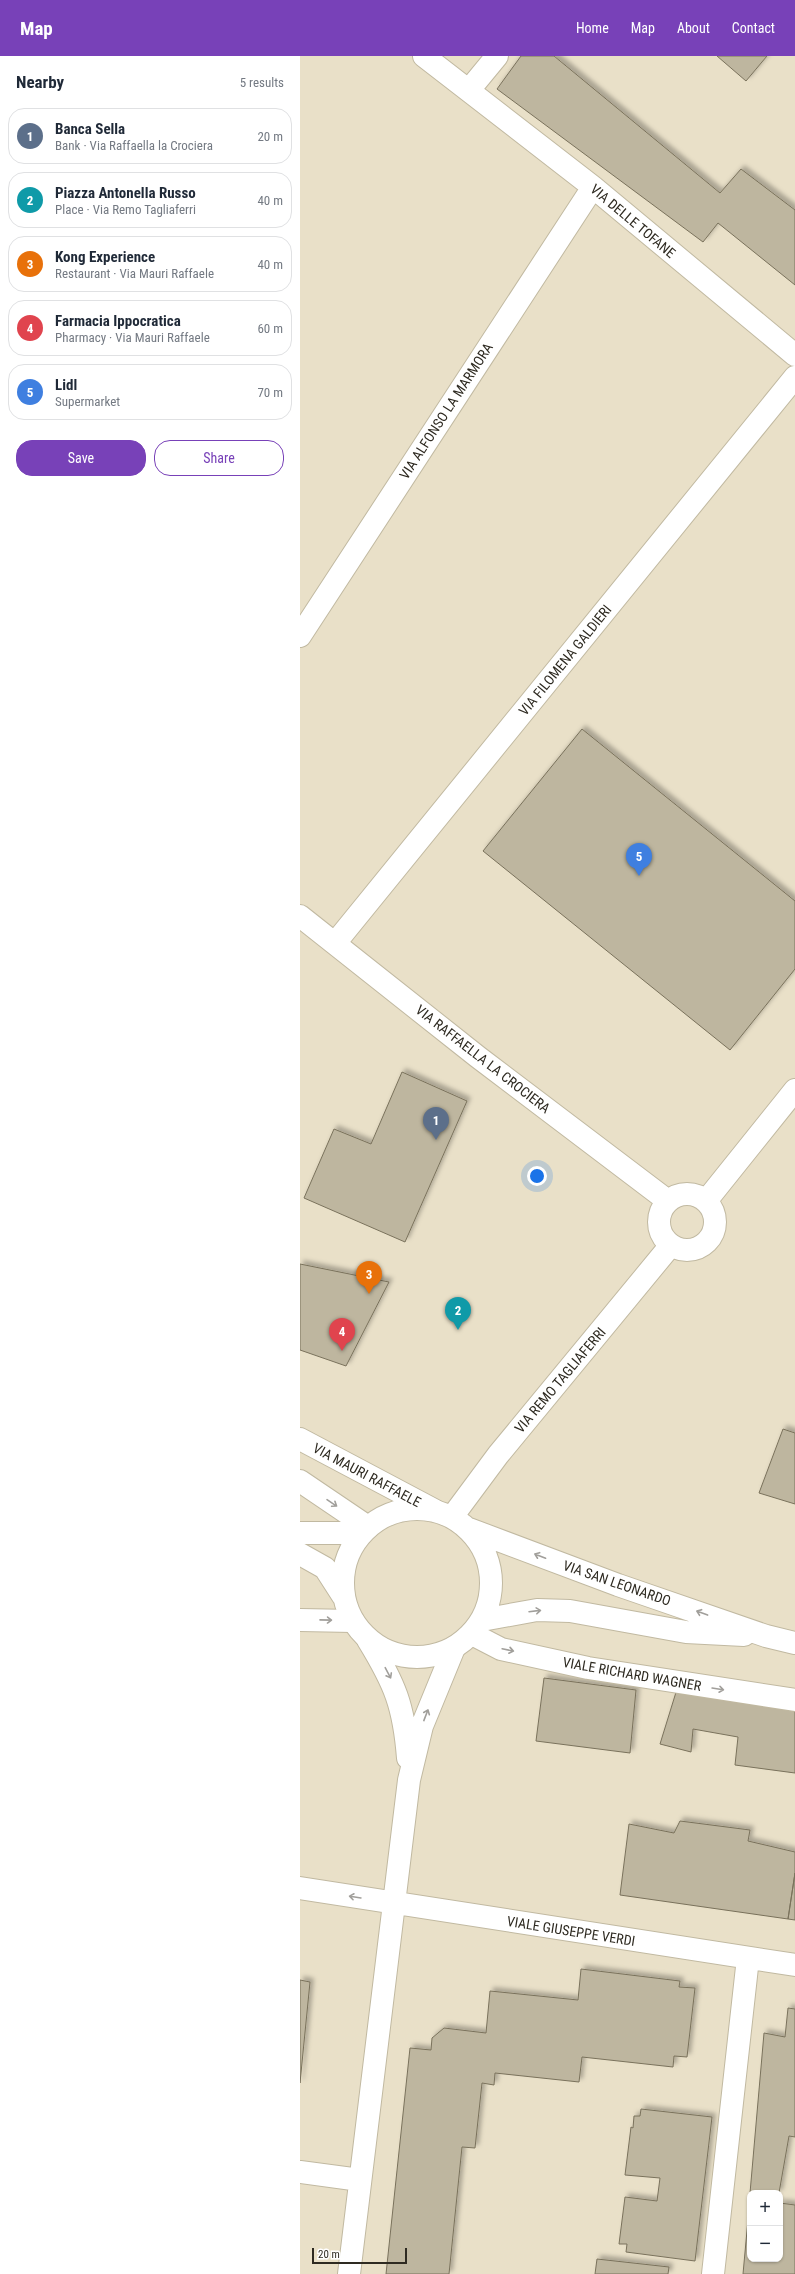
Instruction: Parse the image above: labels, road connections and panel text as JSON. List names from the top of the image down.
{
  "streets": {
    "street": [
      "VIA DELLE TOFANE",
      "VIA ALFONSO LA MARMORA",
      "VIA FILOMENA GALDIERI",
      "VIA RAFFAELLA LA CROCIERA",
      "VIA REMO TAGLIAFERRI",
      "VIA MAURI RAFFAELE",
      "VIA SAN LEONARDO",
      "VIALE RICHARD WAGNER",
      "VIALE GIUSEPPE VERDI"
    ]
  },
  "crossings": [
    ["VIA DELLE TOFANE", "VIA ALFONSO LA MARMORA"],
    ["VIA FILOMENA GALDIERI", "VIA RAFFAELLA LA CROCIERA"],
    ["VIA RAFFAELLA LA CROCIERA", "VIA REMO TAGLIAFERRI"],
    ["VIA REMO TAGLIAFERRI", "VIA MAURI RAFFAELE"],
    ["VIA REMO TAGLIAFERRI", "VIA SAN LEONARDO"],
    ["VIA MAURI RAFFAELE", "VIA SAN LEONARDO"],
    ["VIA SAN LEONARDO", "VIALE RICHARD WAGNER"]
  ],
  "one_way": ["VIALE RICHARD WAGNER"],
  "scale_bar": "20 m",
  "page": {
    "header": "Map",
    "nav": [
      "Home",
      "Map",
      "About",
      "Contact"
    ],
    "heading": ["Nearby", "5 results"],
    "list": [
      {
        "mark": "1",
        "name": "Banca Sella",
        "note": "Bank · Via Raffaella la Crociera",
        "value": "20 m"
      },
      {
        "mark": "2",
        "name": "Piazza Antonella Russo",
        "note": "Place · Via Remo Tagliaferri",
        "value": "40 m"
      },
      {
        "mark": "3",
        "name": "Kong Experience",
        "note": "Restaurant · Via Mauri Raffaele",
        "value": "40 m"
      },
      {
        "mark": "4",
        "name": "Farmacia Ippocratica",
        "note": "Pharmacy · Via Mauri Raffaele",
        "value": "60 m"
      },
      {
        "mark": "5",
        "name": "Lidl",
        "note": "Supermarket",
        "value": "70 m"
      }
    ],
    "buttons": ["Save", "Share"],
    "pins": [
      "5",
      "1",
      "3",
      "2",
      "4"
    ],
    "map_buttons": ["+", "−"],
    "scale": "20 m"
  }
}
